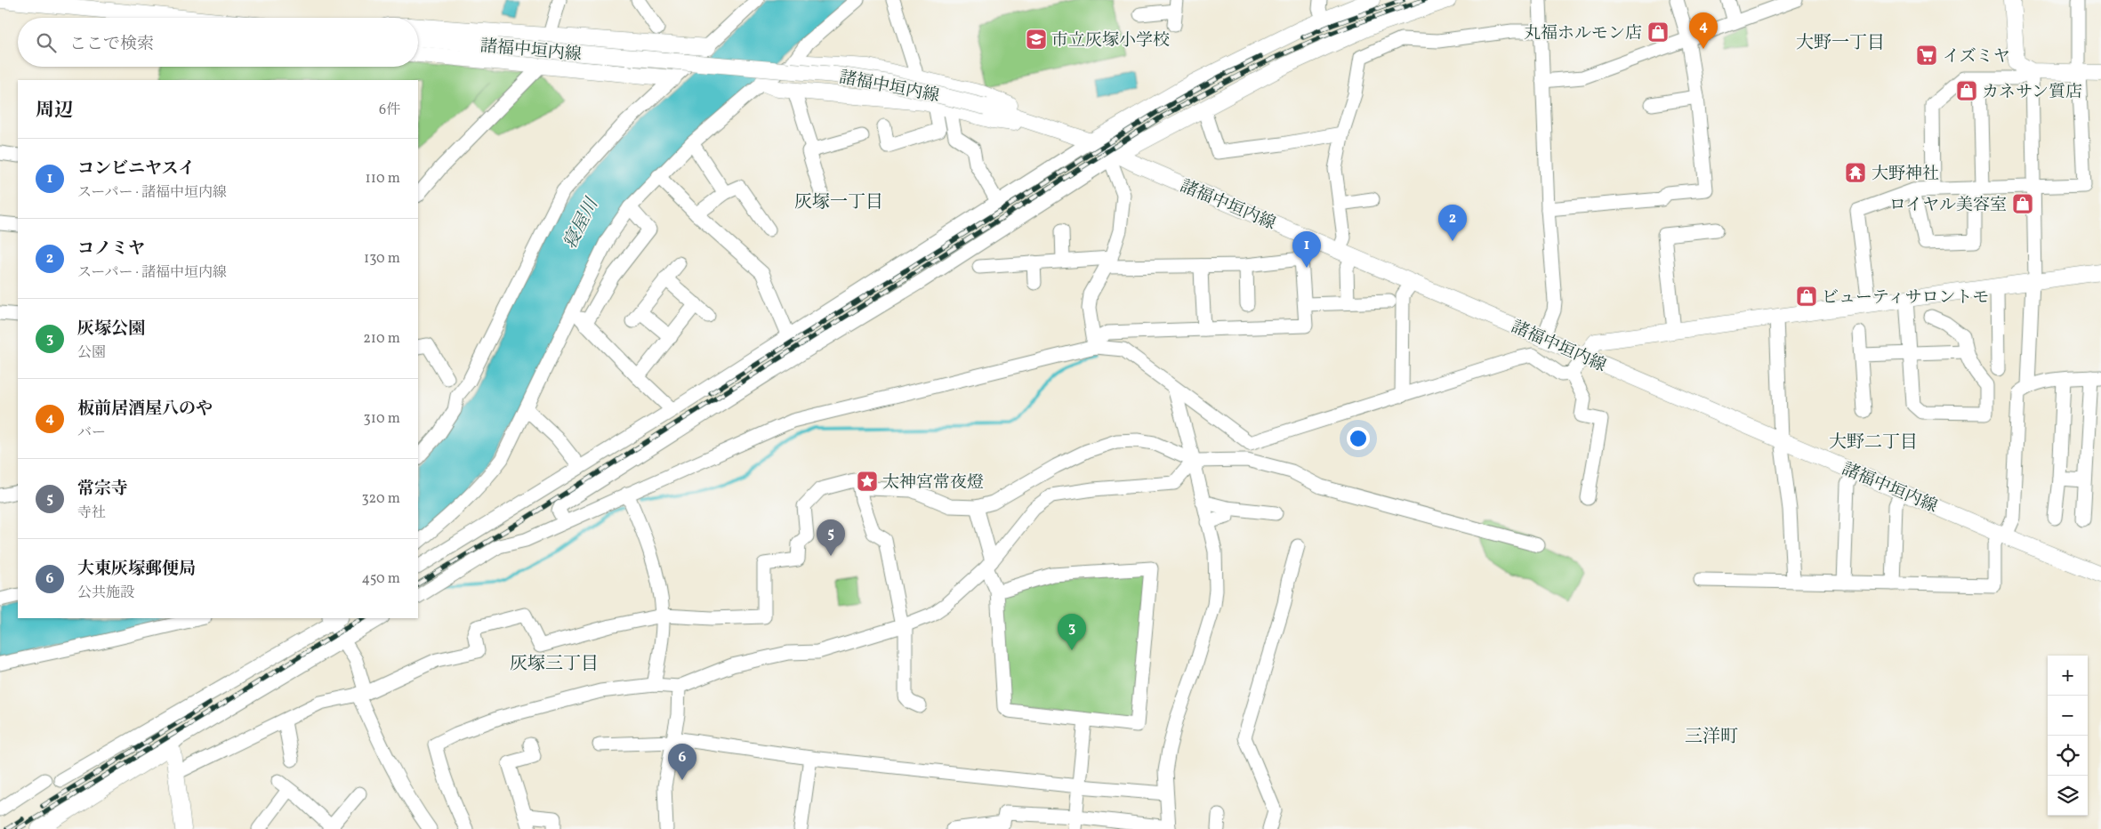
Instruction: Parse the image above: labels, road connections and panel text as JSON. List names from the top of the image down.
{
  "streets": {
    "street": ["諸福中垣内線"]
  },
  "districts": [
    "大野一丁目",
    "灰塚一丁目",
    "大野二丁目",
    "灰塚三丁目",
    "三洋町"
  ],
  "water": ["寝屋川"],
  "places": {
    "shop": [
      "丸福ホルモン店",
      "カネサン質店",
      "ロイヤル美容室",
      "ビューティサロントモ"
    ],
    "school or university": ["市立灰塚小学校"],
    "supermarket": ["イズミヤ"],
    "temple": ["大野神社"],
    "place": ["太神宮常夜燈"]
  },
  "page": {
    "pins": [
      "4",
      "2",
      "1",
      "5",
      "3",
      "6"
    ],
    "search": "ここで検索",
    "heading": ["周辺", "6件"],
    "list": [
      {
        "mark": "1",
        "name": "コンビニヤスイ",
        "note": "スーパー · 諸福中垣内線",
        "value": "110 m"
      },
      {
        "mark": "2",
        "name": "コノミヤ",
        "note": "スーパー · 諸福中垣内線",
        "value": "130 m"
      },
      {
        "mark": "3",
        "name": "灰塚公園",
        "note": "公園",
        "value": "210 m"
      },
      {
        "mark": "4",
        "name": "板前居酒屋八のや",
        "note": "バー",
        "value": "310 m"
      },
      {
        "mark": "5",
        "name": "常宗寺",
        "note": "寺社",
        "value": "320 m"
      },
      {
        "mark": "6",
        "name": "大東灰塚郵便局",
        "note": "公共施設",
        "value": "450 m"
      }
    ],
    "map_buttons": ["+", "−"]
  }
}
